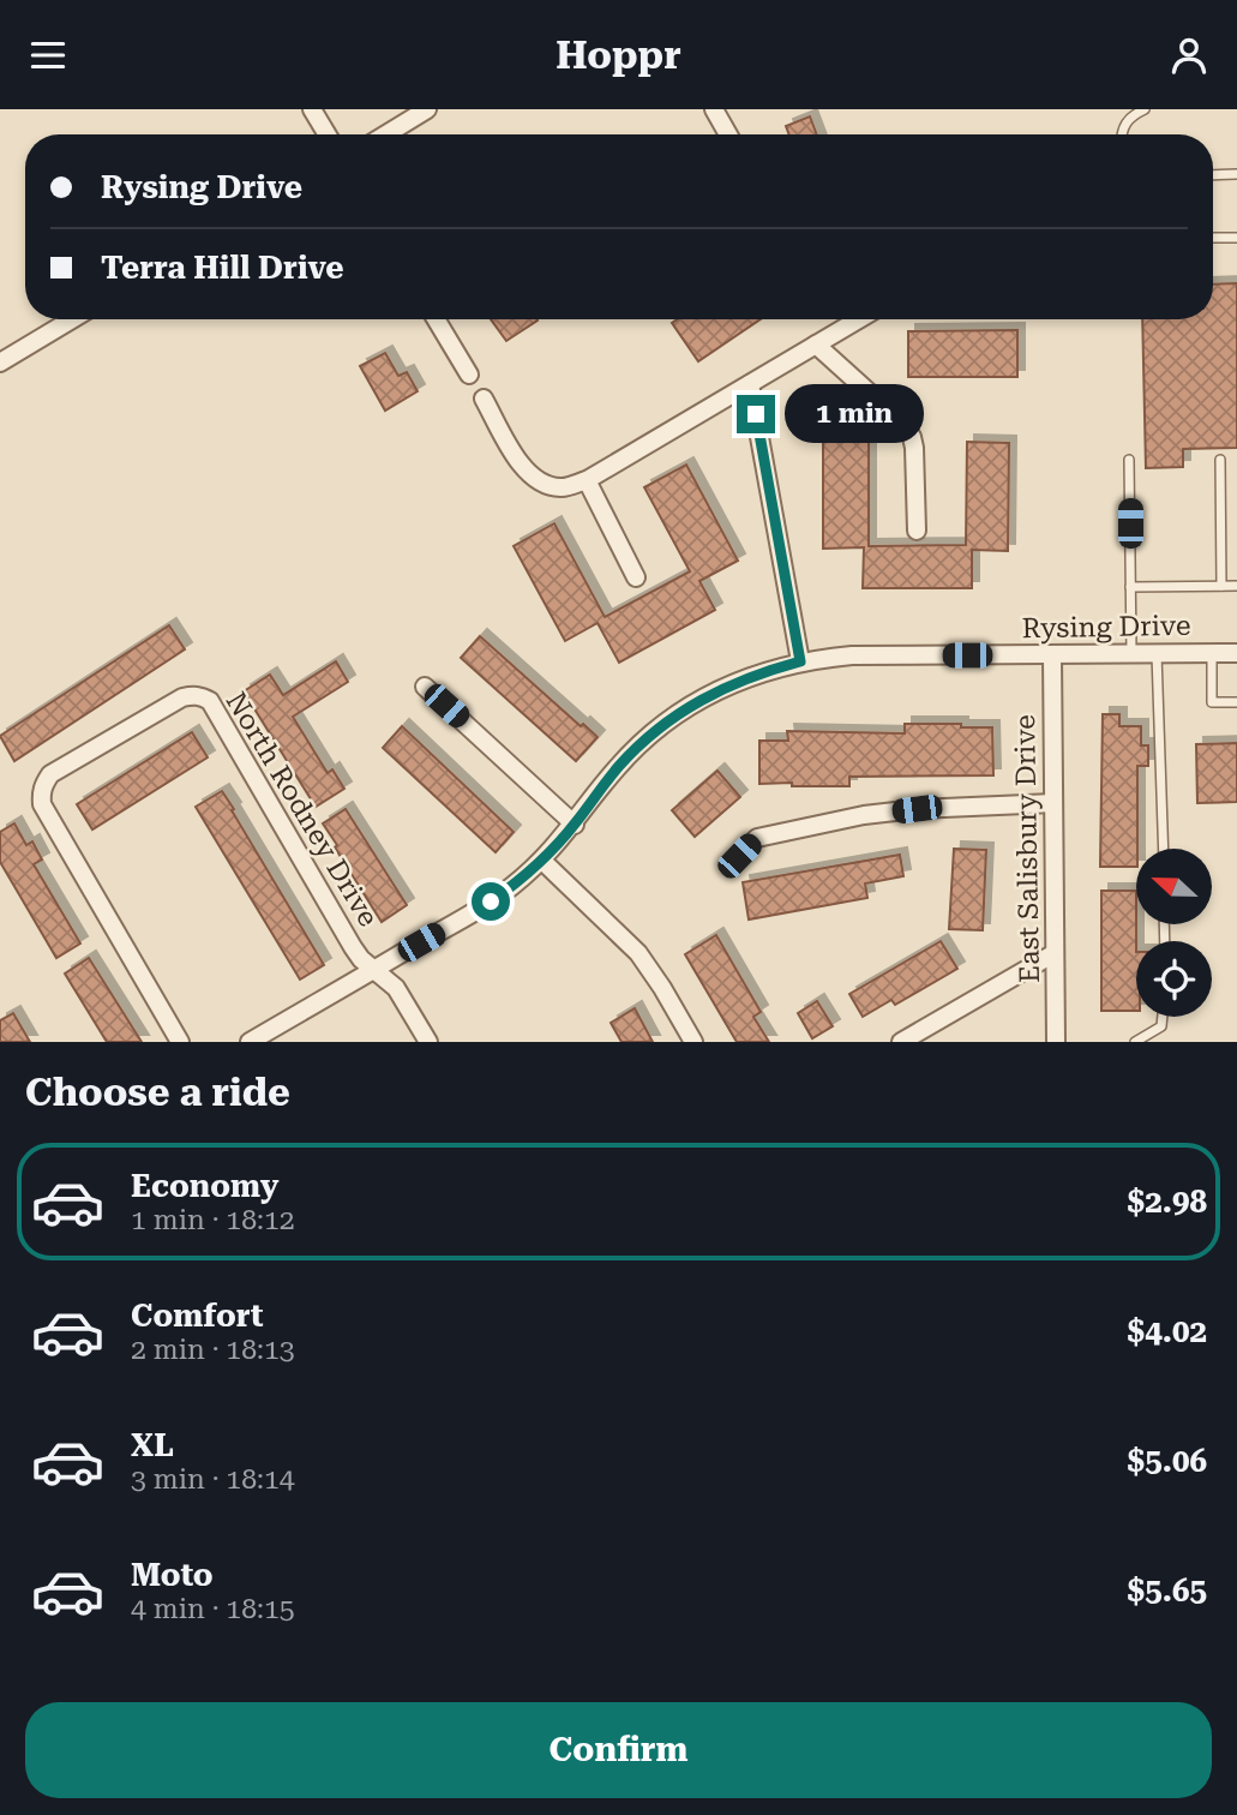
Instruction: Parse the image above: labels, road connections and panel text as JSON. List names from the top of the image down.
{
  "streets": {
    "street": ["Rysing Drive", "North Rodney Drive", "East Salisbury Drive"]
  },
  "crossings": [
    ["Rysing Drive", "North Rodney Drive"],
    ["Rysing Drive", "East Salisbury Drive"]
  ],
  "north": "left",
  "page": {
    "header": "Hoppr",
    "banner": ["Rysing Drive", "Terra Hill Drive"],
    "bubble": "1 min",
    "heading": "Choose a ride",
    "list": [
      {
        "name": "Economy",
        "note": "1 min · 18:12",
        "value": "$2.98"
      },
      {
        "name": "Comfort",
        "note": "2 min · 18:13",
        "value": "$4.02"
      },
      {
        "name": "XL",
        "note": "3 min · 18:14",
        "value": "$5.06"
      },
      {
        "name": "Moto",
        "note": "4 min · 18:15",
        "value": "$5.65"
      }
    ],
    "buttons": "Confirm"
  }
}
